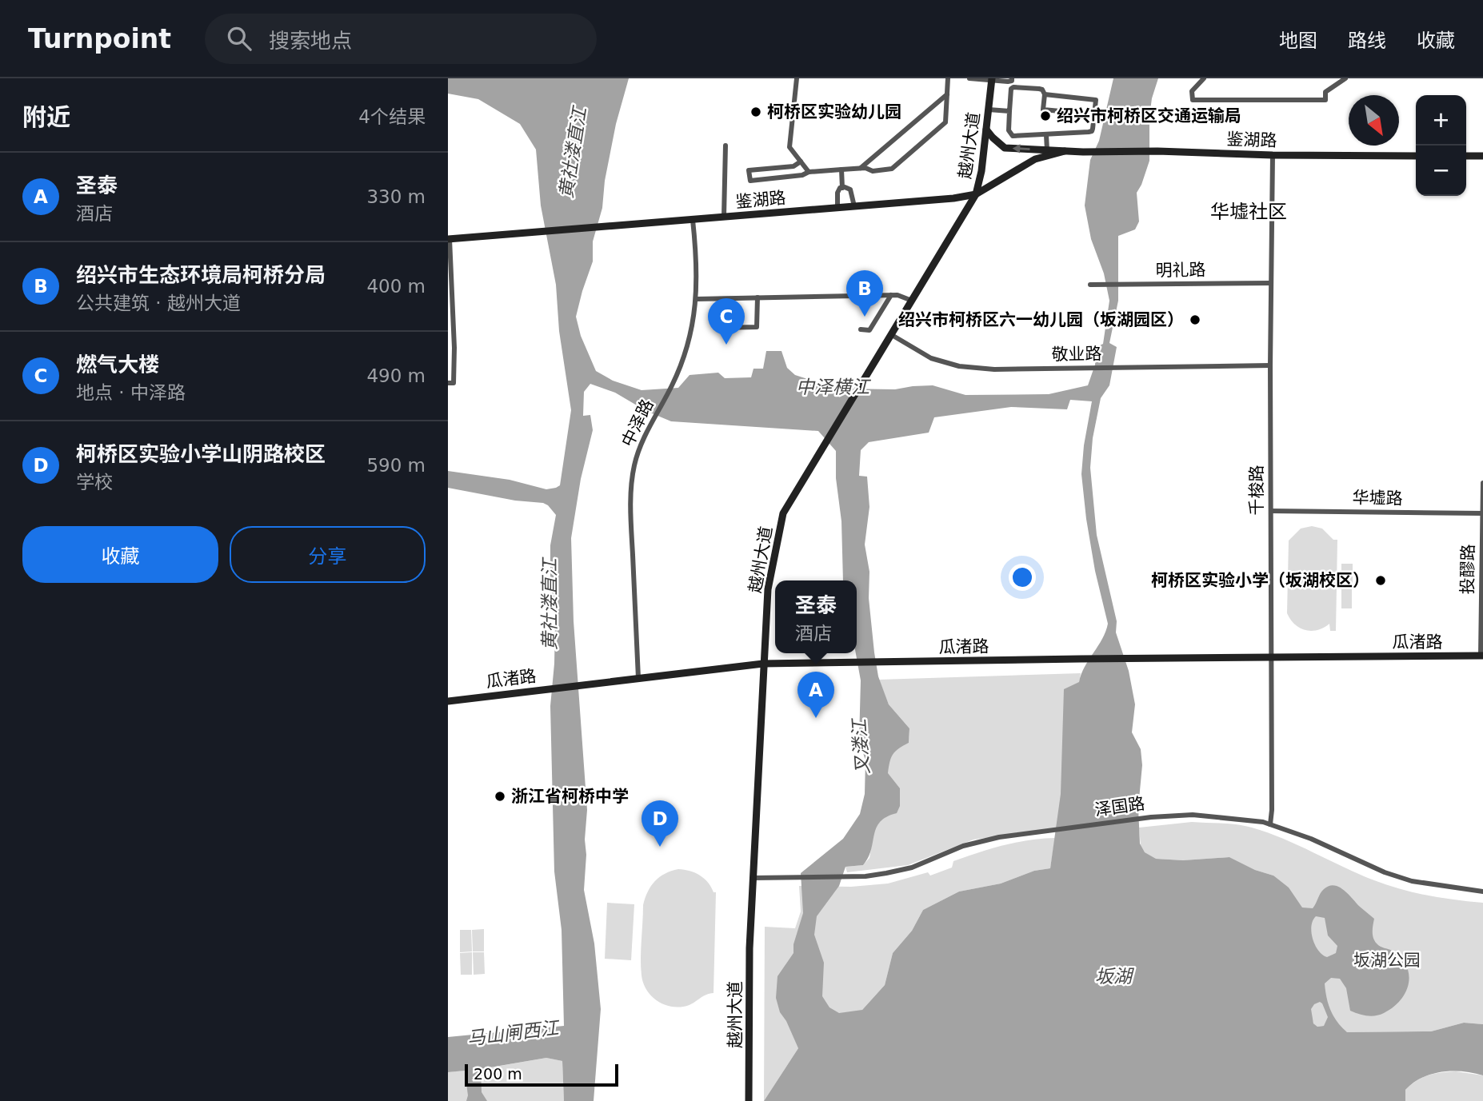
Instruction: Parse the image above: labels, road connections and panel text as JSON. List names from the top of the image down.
{
  "streets": {
    "street": [
      "鉴湖路",
      "越州大道",
      "明礼路",
      "敬业路",
      "中泽路",
      "千梭路",
      "华墟路",
      "投醪路",
      "瓜渚路",
      "泽国路"
    ]
  },
  "crossings": [
    ["鉴湖路", "越州大道"],
    ["鉴湖路", "中泽路"],
    ["鉴湖路", "千梭路"],
    ["越州大道", "敬业路"],
    ["越州大道", "瓜渚路"],
    ["越州大道", "泽国路"],
    ["明礼路", "千梭路"],
    ["敬业路", "千梭路"],
    ["中泽路", "瓜渚路"],
    ["千梭路", "华墟路"],
    ["千梭路", "瓜渚路"],
    ["千梭路", "泽国路"],
    ["华墟路", "投醪路"],
    ["投醪路", "瓜渚路"]
  ],
  "districts": ["华墟社区"],
  "water": [
    "黄社溇直江",
    "中泽横江",
    "叉溇江",
    "坂湖",
    "马山闸西江"
  ],
  "parks": ["坂湖公园"],
  "places": [
    "柯桥区实验幼儿园",
    "绍兴市柯桥区交通运输局",
    "绍兴市柯桥区六一幼儿园（坂湖园区）",
    "柯桥区实验小学（坂湖校区）",
    "浙江省柯桥中学"
  ],
  "scale_bar": "200 m",
  "north": "bottom right",
  "page": {
    "header": "Turnpoint",
    "search": "搜索地点",
    "nav": ["地图", "路线", "收藏"],
    "heading": ["附近", "4个结果"],
    "map_buttons": ["+", "−"],
    "list": [
      {
        "mark": "A",
        "name": "圣泰",
        "note": "酒店",
        "value": "330 m"
      },
      {
        "mark": "B",
        "name": "绍兴市生态环境局柯桥分局",
        "note": "公共建筑 · 越州大道",
        "value": "400 m"
      },
      {
        "mark": "C",
        "name": "燃气大楼",
        "note": "地点 · 中泽路",
        "value": "490 m"
      },
      {
        "mark": "D",
        "name": "柯桥区实验小学山阴路校区",
        "note": "学校",
        "value": "590 m"
      }
    ],
    "pins": [
      "B",
      "C",
      "A",
      "D"
    ],
    "buttons": ["收藏", "分享"],
    "popup": ["圣泰", "酒店"],
    "scale": "200 m"
  }
}
